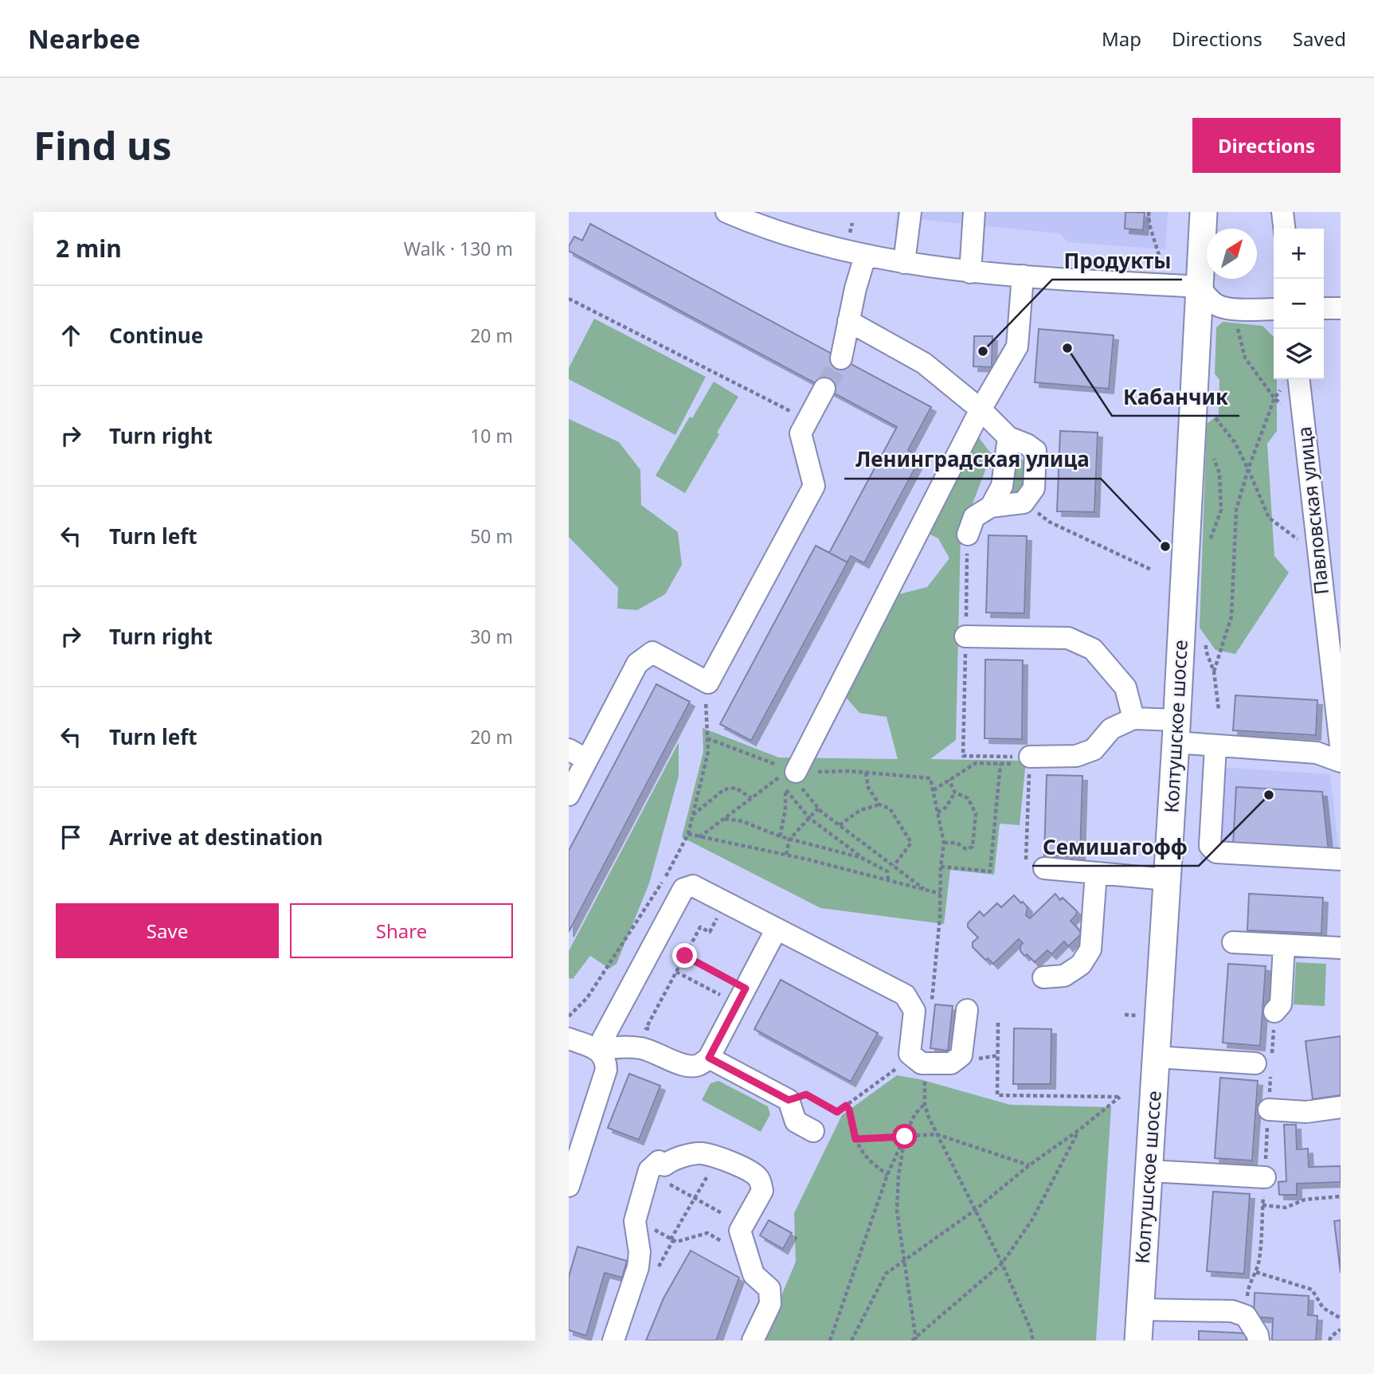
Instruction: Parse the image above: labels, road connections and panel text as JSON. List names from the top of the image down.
{
  "streets": {
    "main road": ["Колтушское шоссе"],
    "street": ["Павловская улица"]
  },
  "places": [
    "Кабанчик",
    "Продукты",
    "Ленинградская улица",
    "Семишагофф"
  ],
  "north": "top right",
  "page": {
    "header": "Nearbee",
    "nav": ["Map", "Directions", "Saved"],
    "buttons": [
      "Directions",
      ["Save", "Share"]
    ],
    "title": "Find us",
    "heading": ["2 min", "Walk · 130 m"],
    "map_buttons": ["+", "−"],
    "list": [
      ["Continue", "20 m"],
      ["Turn right", "10 m"],
      ["Turn left", "50 m"],
      ["Turn right", "30 m"],
      ["Turn left", "20 m"],
      "Arrive at destination"
    ]
  }
}
